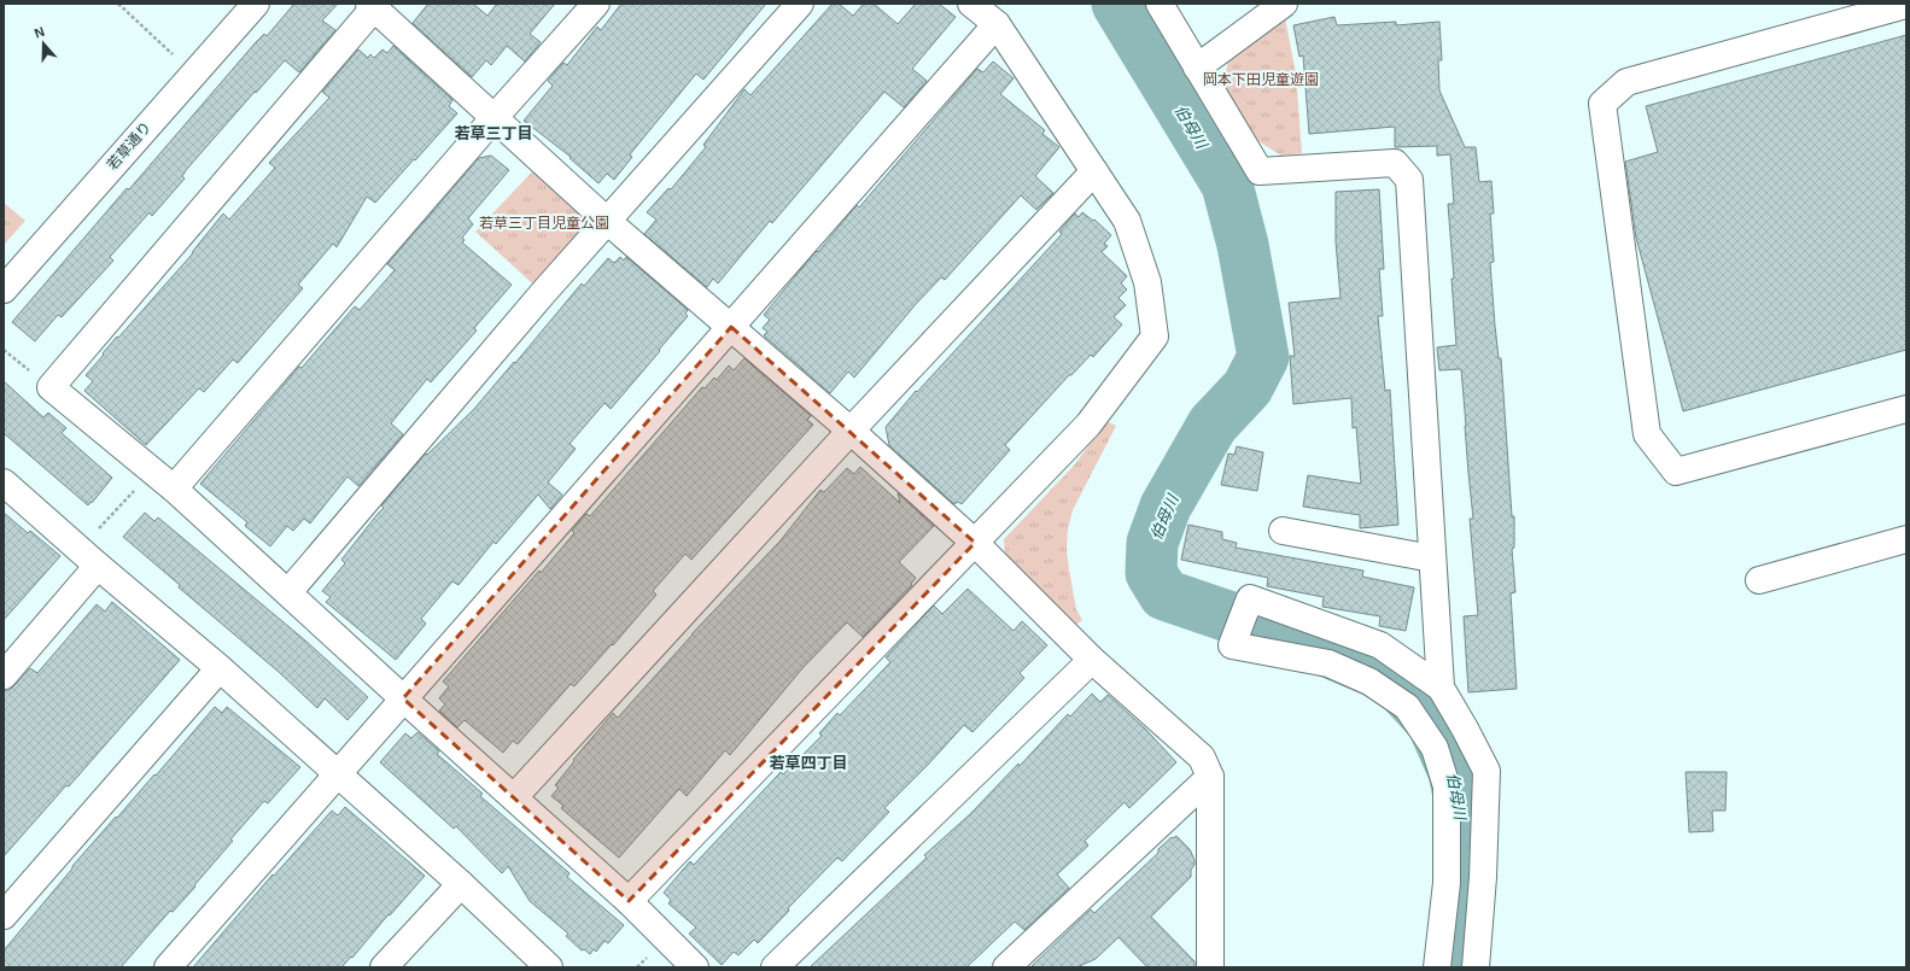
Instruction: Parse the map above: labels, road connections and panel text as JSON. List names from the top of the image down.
{
  "streets": {
    "street": ["若草通り"]
  },
  "districts": ["若草三丁目", "若草四丁目"],
  "water": ["伯母川"],
  "parks": ["岡本下田児童遊園", "若草三丁目児童公園"],
  "north": "top"
}
